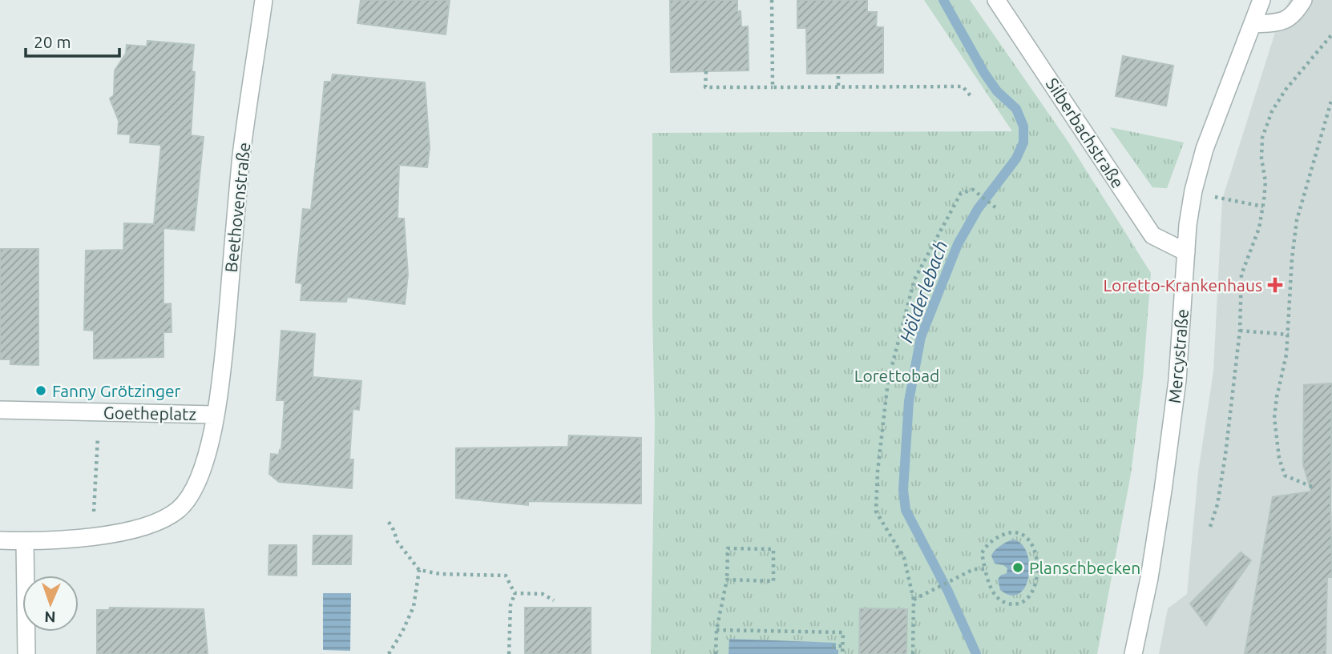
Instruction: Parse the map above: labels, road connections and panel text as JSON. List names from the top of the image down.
{
  "streets": {
    "street": [
      "Silberbachstraße",
      "Beethovenstraße",
      "Mercystraße",
      "Goetheplatz"
    ]
  },
  "crossings": [
    ["Silberbachstraße", "Mercystraße"],
    ["Beethovenstraße", "Goetheplatz"]
  ],
  "water": ["Hölderlebach"],
  "parks": ["Lorettobad"],
  "places": {
    "health": ["Loretto-Krankenhaus"],
    "other": ["Fanny Grötzinger", "Planschbecken"]
  },
  "scale_bar": "20 m",
  "north": "bottom"
}
